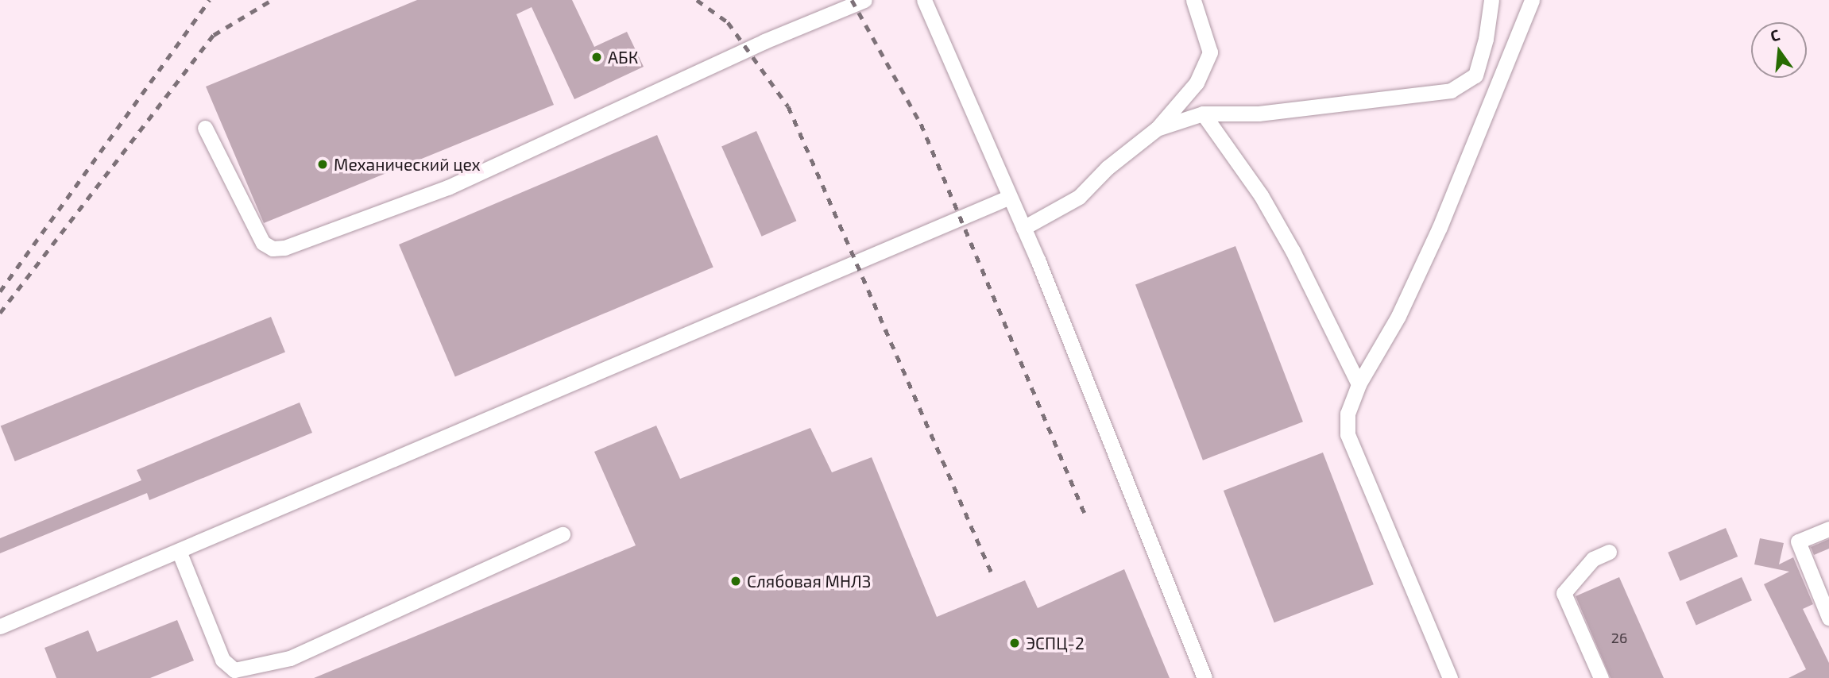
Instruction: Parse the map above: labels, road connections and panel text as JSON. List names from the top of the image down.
{
  "places": [
    "АБК",
    "Механический цех",
    "Слябовая МНЛЗ",
    "ЭСПЦ-2"
  ],
  "house_numbers": ["26"],
  "north": "top"
}
